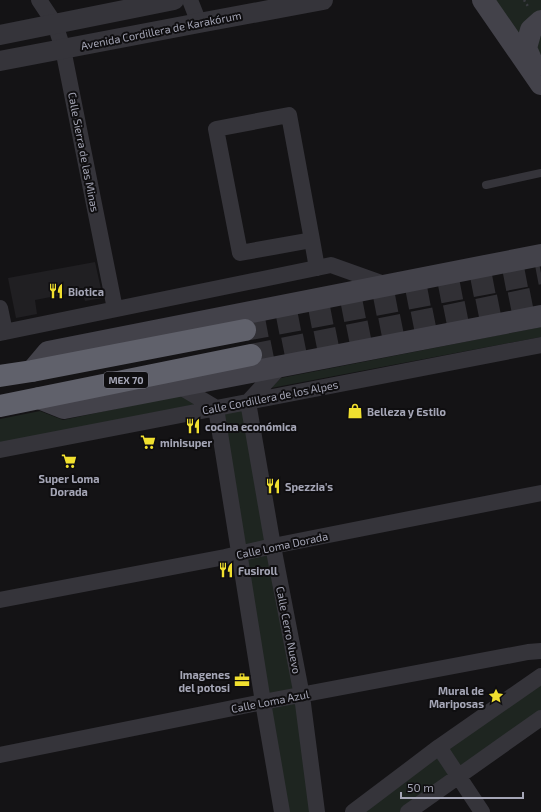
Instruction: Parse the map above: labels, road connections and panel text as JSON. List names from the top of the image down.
{
  "streets": {
    "highway": ["MEX 70"],
    "street": [
      "Avenida Cordillera de Karakórum",
      "Calle Sierra de las Minas",
      "Calle Cordillera de los Alpes",
      "Calle Loma Dorada",
      "Calle Cerro Nuevo",
      "Calle Loma Azul"
    ]
  },
  "crossings": [
    ["Avenida Cordillera de Karakórum", "Calle Sierra de las Minas"],
    ["Calle Cordillera de los Alpes", "Calle Cerro Nuevo"],
    ["Calle Loma Dorada", "Calle Cerro Nuevo"],
    ["Calle Cerro Nuevo", "Calle Loma Azul"]
  ],
  "places": {
    "restaurant": [
      "Biotica",
      "cocina económica",
      "Spezzia's",
      "Fusiroll"
    ],
    "shop": ["Belleza y Estilo"],
    "supermarket": ["minisuper", "Super Loma Dorada"],
    "office": ["Imagenes del potosi"],
    "place": ["Mural de Mariposas"]
  },
  "scale_bar": "50 m"
}
